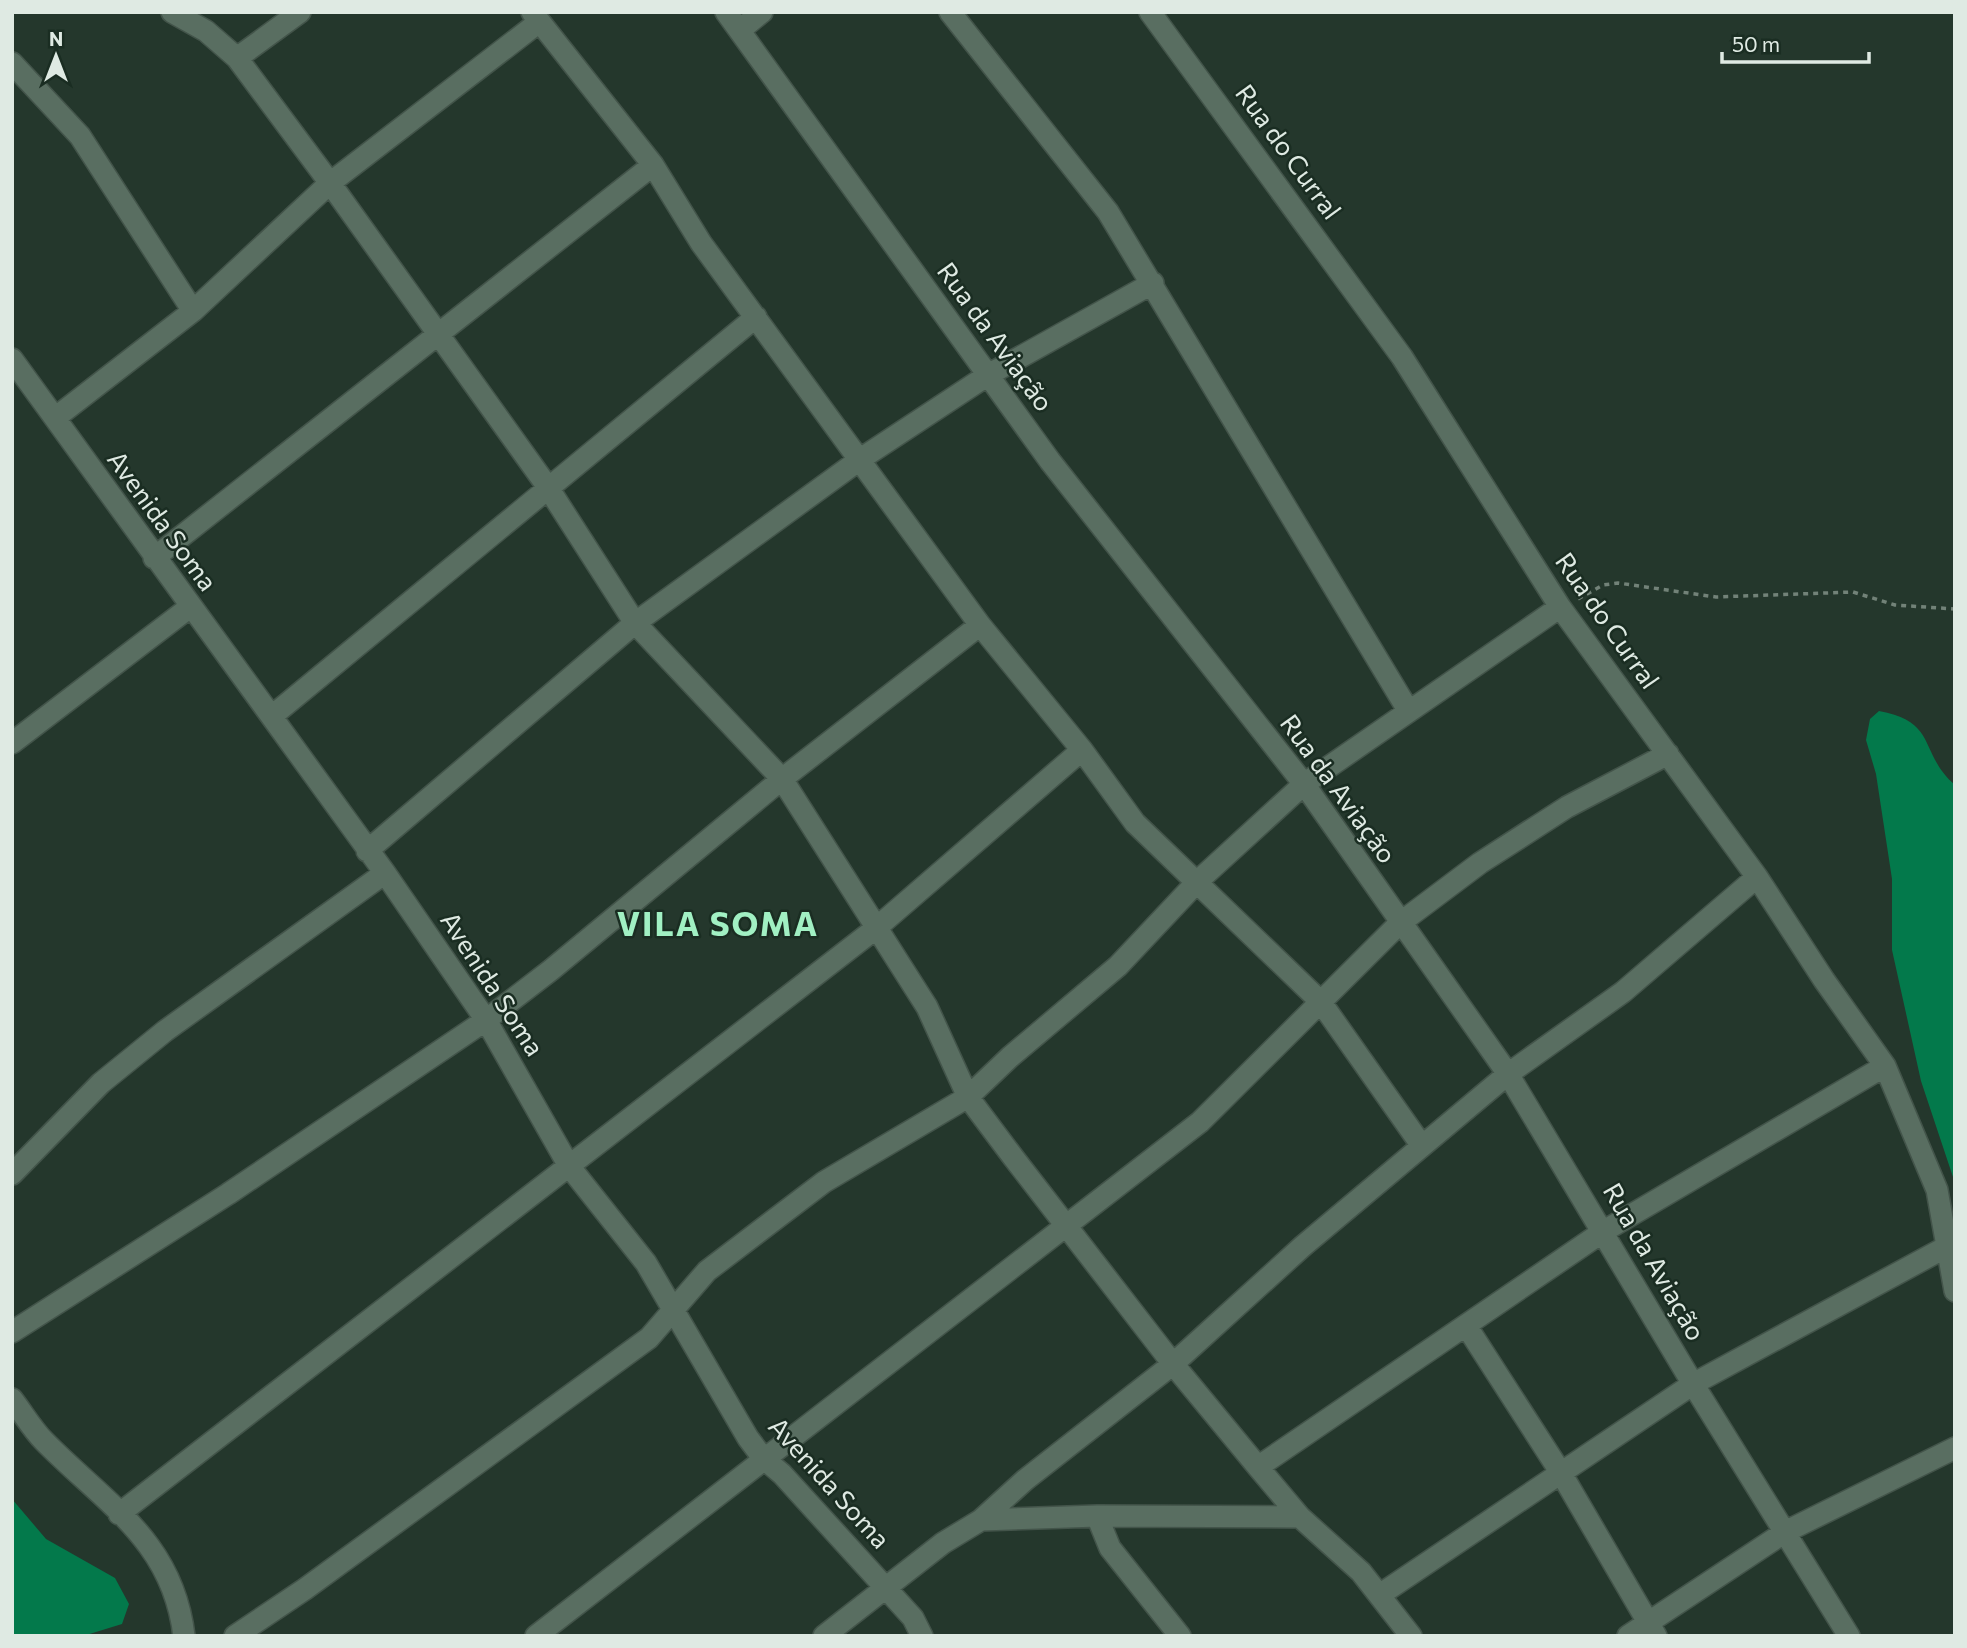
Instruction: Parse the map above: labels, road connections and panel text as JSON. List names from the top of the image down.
{
  "streets": {
    "street": ["Rua do Curral", "Rua da Aviação", "Avenida Soma"]
  },
  "districts": ["VILA SOMA"],
  "scale_bar": "50 m",
  "north": "top"
}
